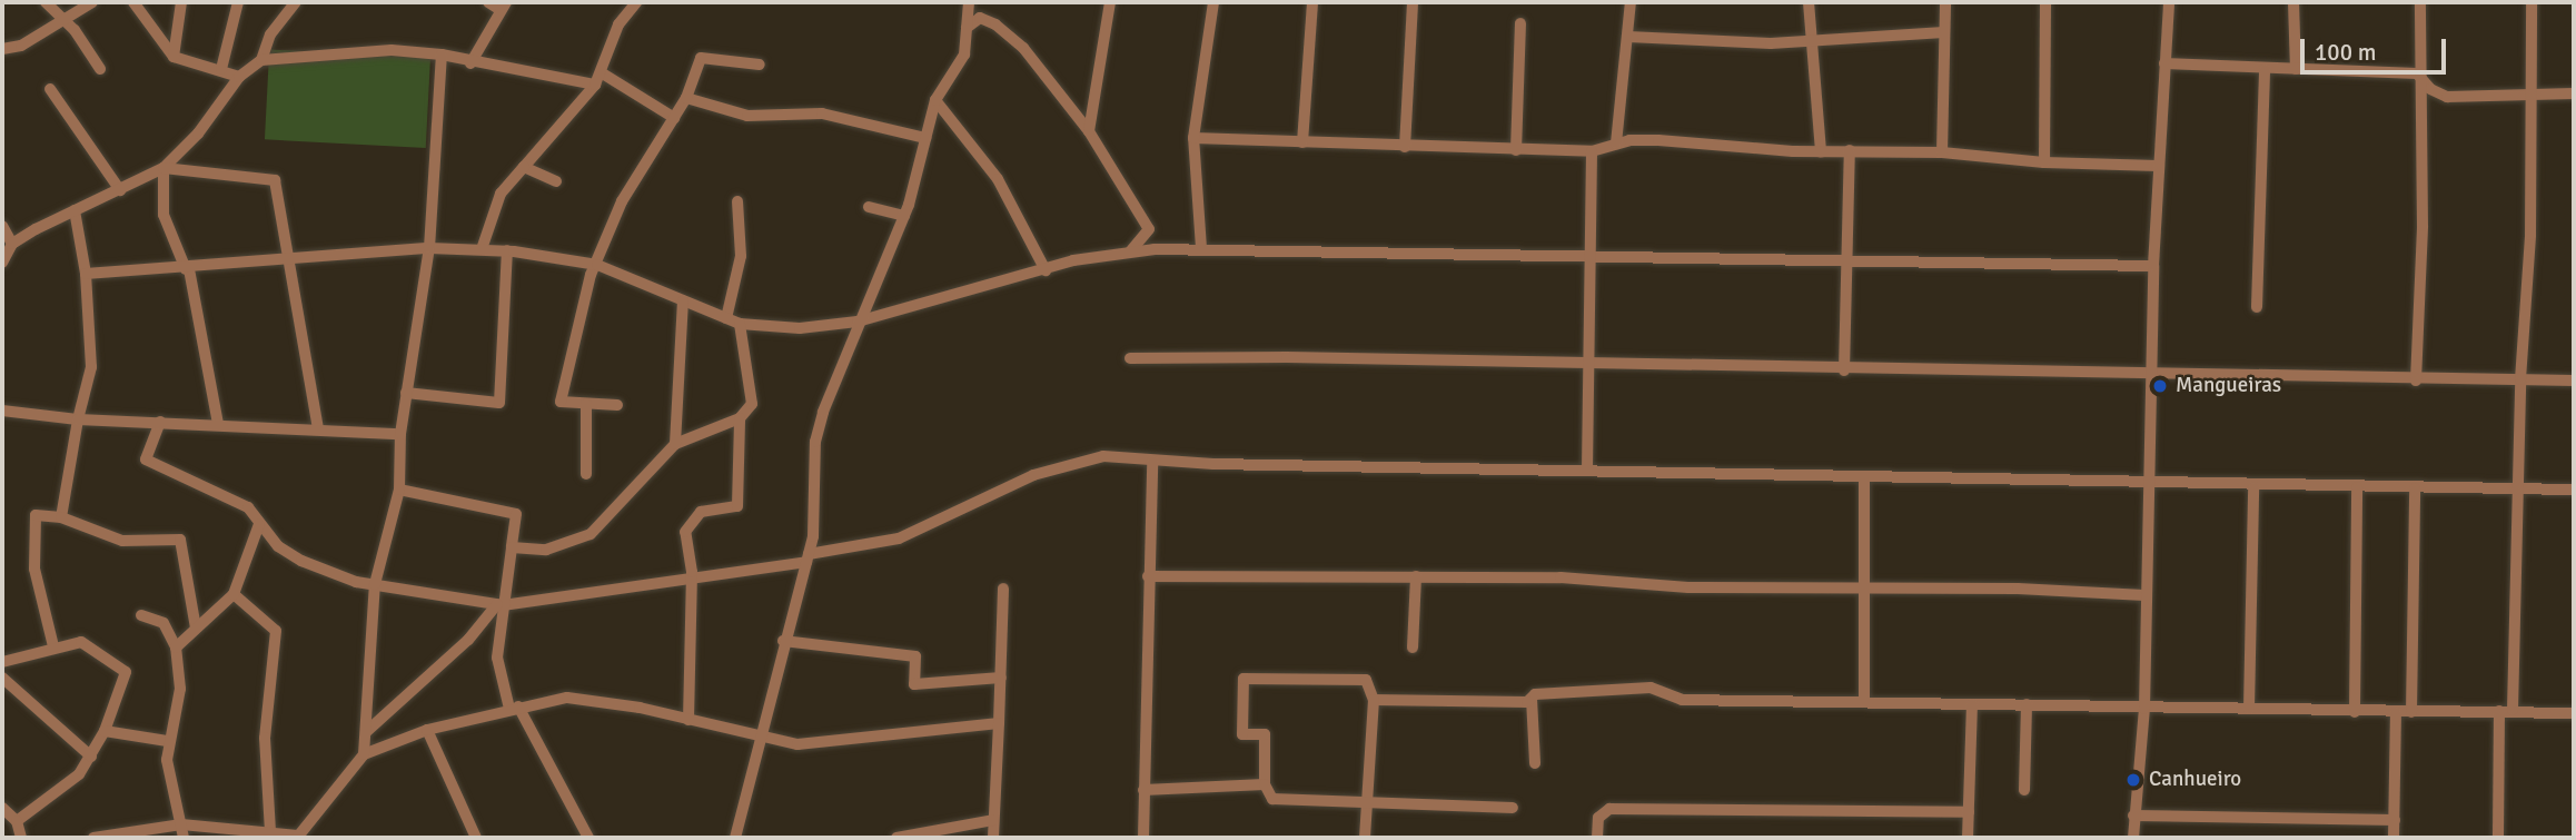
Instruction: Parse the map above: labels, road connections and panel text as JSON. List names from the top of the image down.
{
  "places": ["Mangueiras", "Canhueiro"],
  "scale_bar": "100 m"
}
